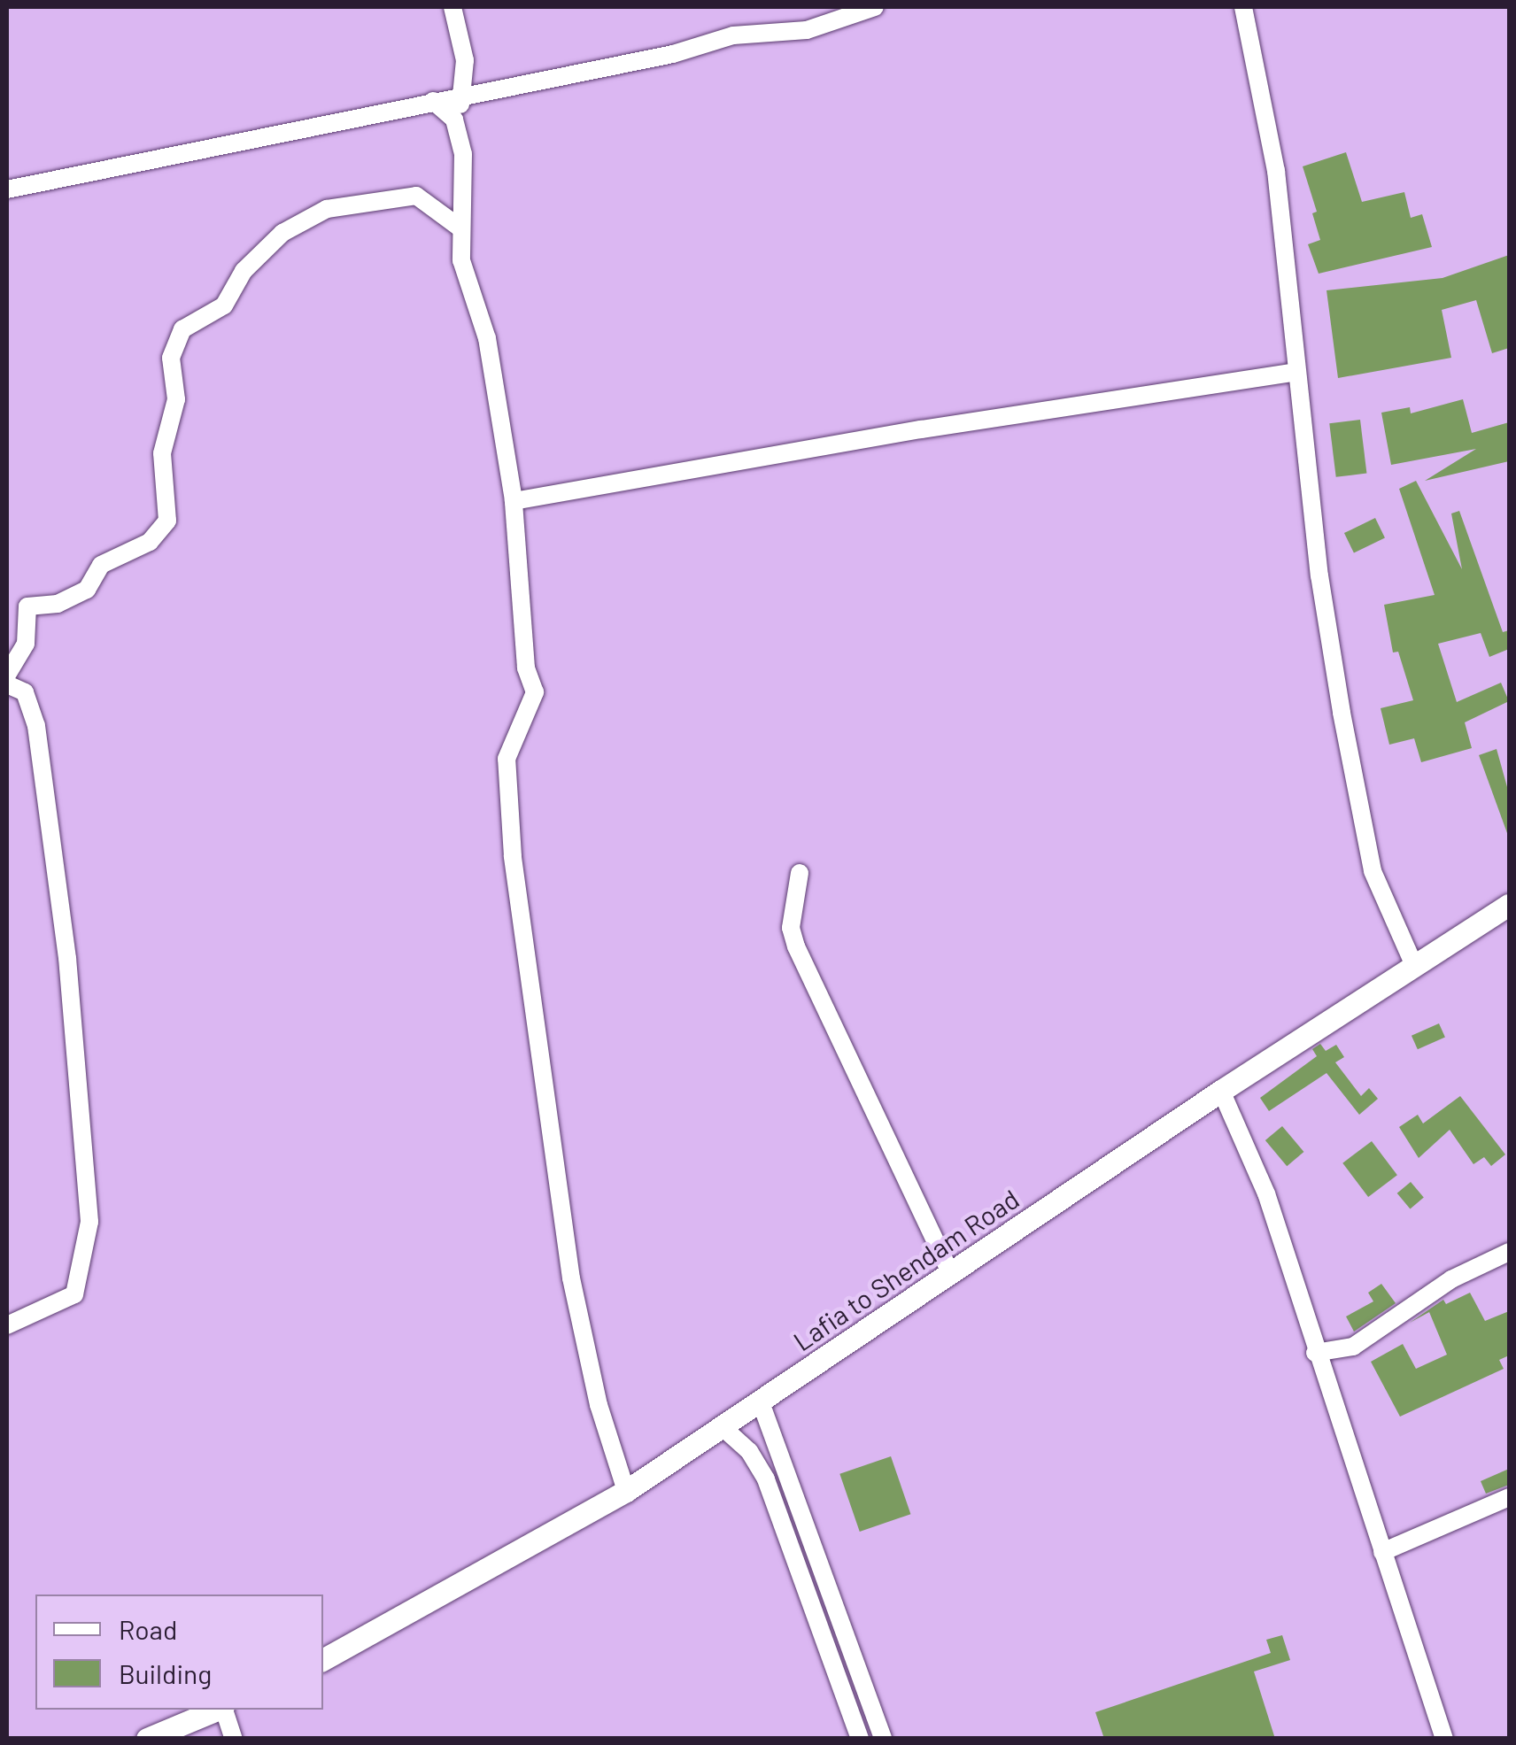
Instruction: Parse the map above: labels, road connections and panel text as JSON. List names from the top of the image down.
{
  "streets": {
    "main road": ["Lafia to Shendam Road"]
  },
  "legend": ["Road", "Building"]
}
